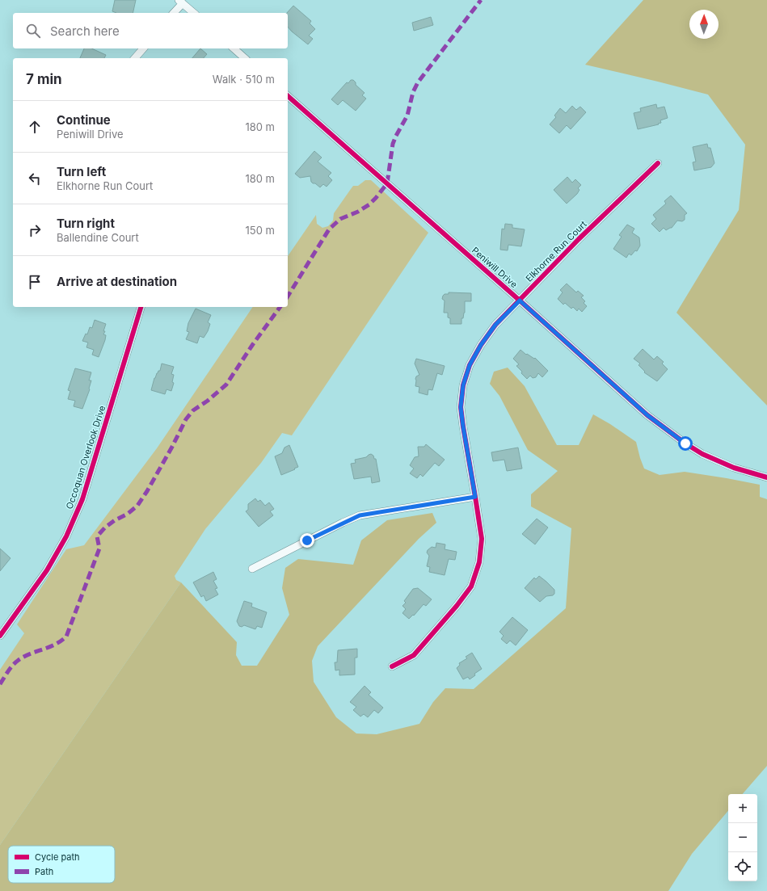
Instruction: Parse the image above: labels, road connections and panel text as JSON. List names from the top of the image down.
{
  "streets": {
    "street": ["Elkhorne Run Court", "Peniwill Drive", "Occoquan Overlook Drive"]
  },
  "crossings": [
    ["Elkhorne Run Court", "Peniwill Drive"]
  ],
  "legend": ["Cycle path", "Path"],
  "north": "top",
  "page": {
    "search": "Search here",
    "heading": ["7 min", "Walk · 510 m"],
    "list": [
      ["Continue", "Peniwill Drive", "180 m"],
      ["Turn left", "Elkhorne Run Court", "180 m"],
      ["Turn right", "Ballendine Court", "150 m"],
      "Arrive at destination"
    ],
    "map_buttons": ["+", "−"]
  }
}
